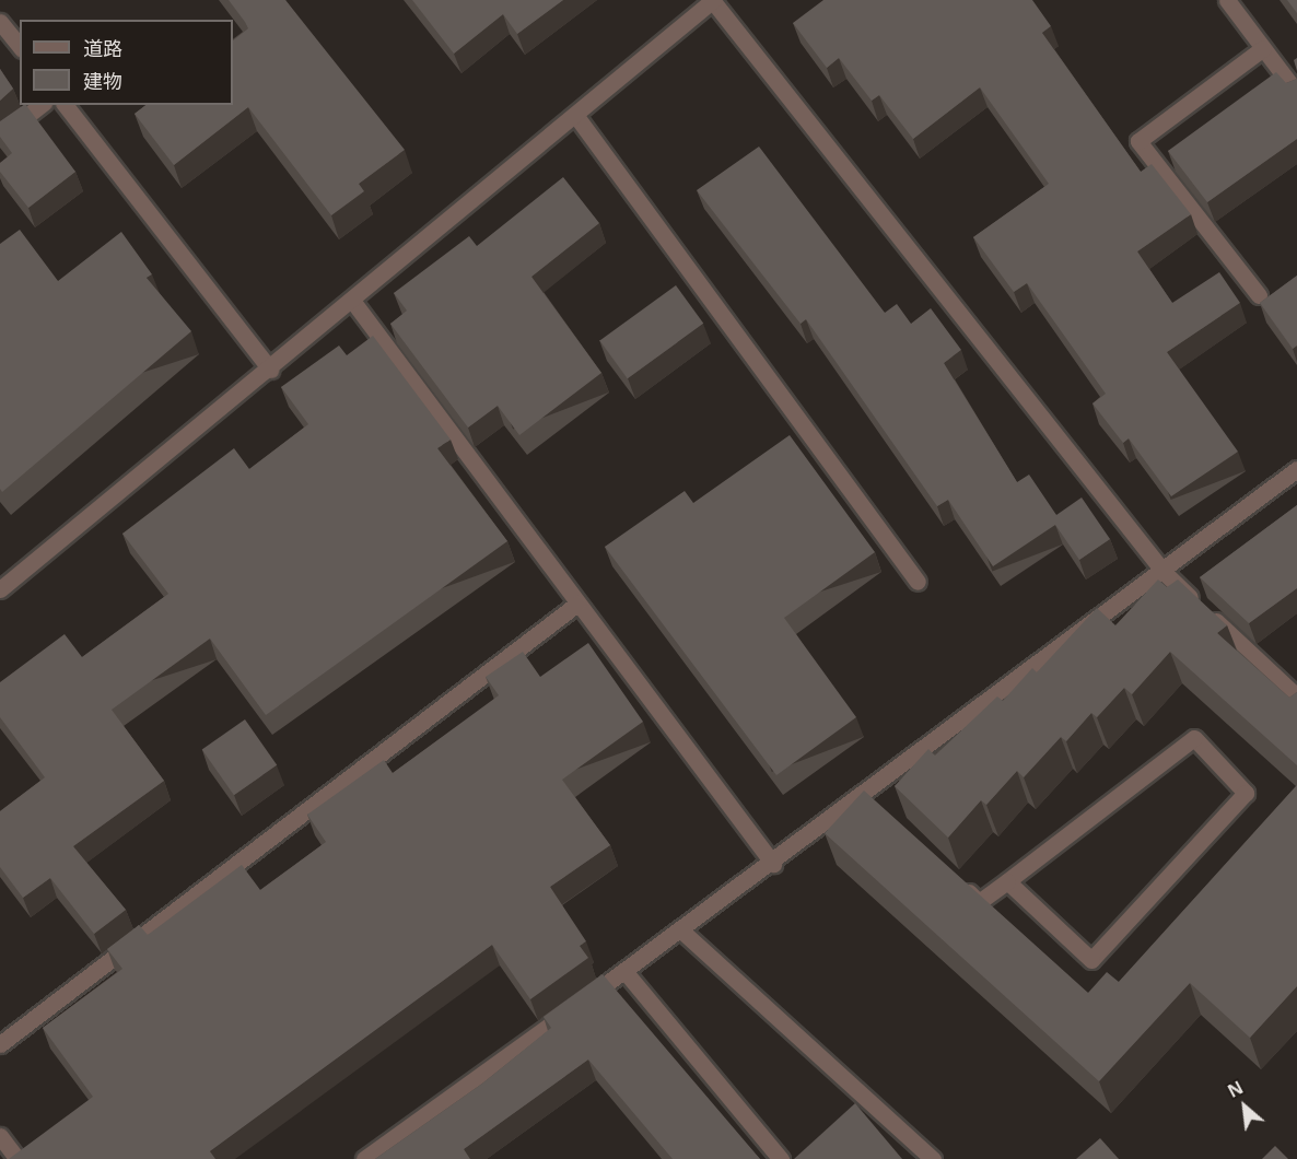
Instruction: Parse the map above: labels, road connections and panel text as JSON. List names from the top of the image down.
{
  "legend": ["道路", "建物"],
  "north": "top left"
}
